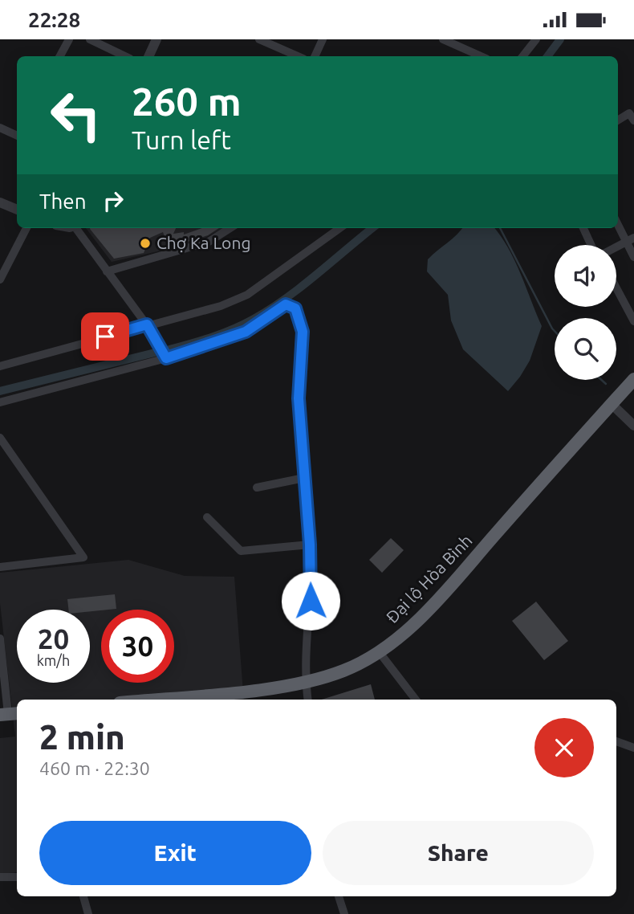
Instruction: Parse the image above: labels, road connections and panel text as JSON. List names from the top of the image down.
{
  "streets": {
    "highway": ["Đại lộ Hòa Bình"]
  },
  "places": ["Chợ Ka Long"],
  "page": {
    "status": "22:28",
    "turn": ["260 m", "Turn left"],
    "then": "Then",
    "speed": "20 km/h",
    "limit": "30",
    "heading": ["2 min", "460 m · 22:30"],
    "buttons": ["Exit", "Share"]
  }
}
